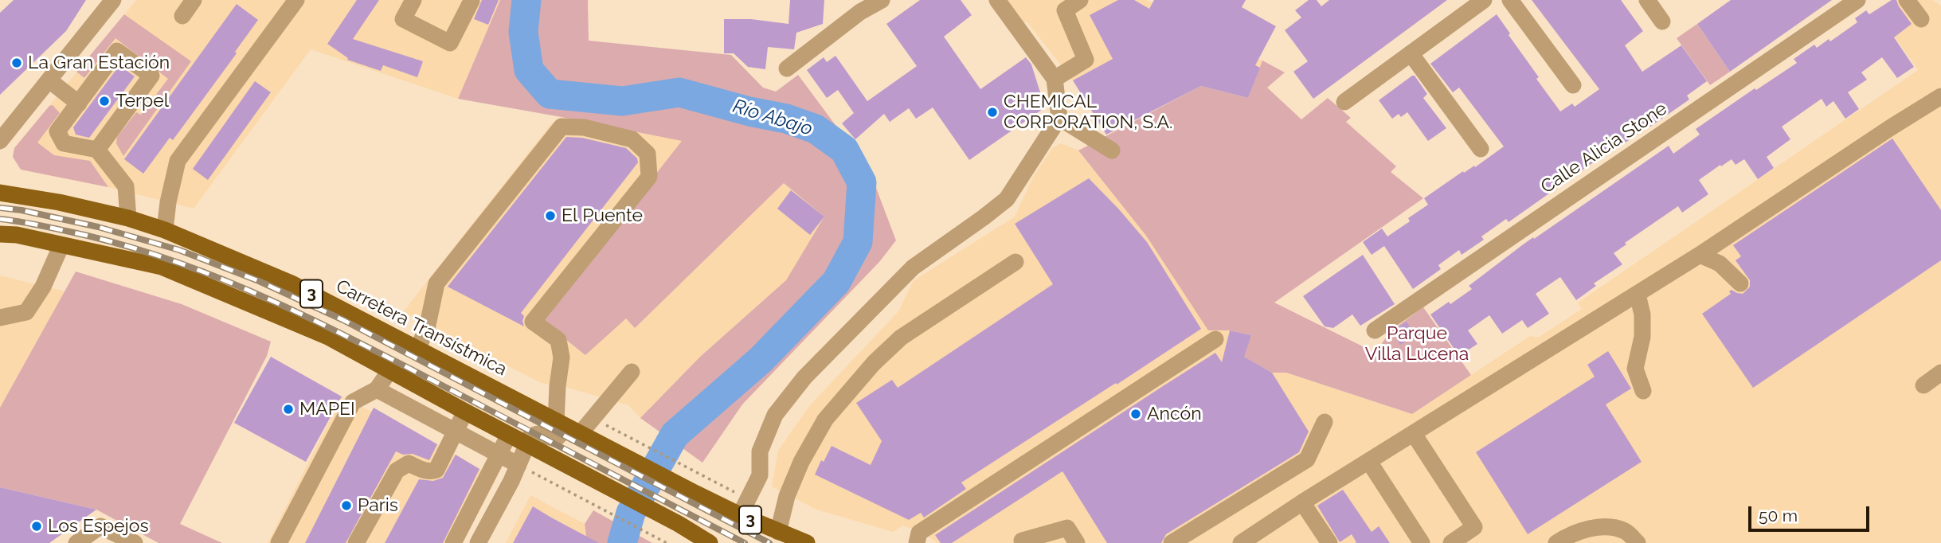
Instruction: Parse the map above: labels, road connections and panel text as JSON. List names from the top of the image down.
{
  "streets": {
    "main road": ["3", "Carretera Transístmica"],
    "street": ["Calle Alicia Stone"]
  },
  "water": ["Río Abajo"],
  "parks": ["Parque Villa Lucena"],
  "places": [
    "La Gran Estación",
    "Terpel",
    "CHEMICAL CORPORATION, S.A.",
    "El Puente",
    "MAPEI",
    "Ancón",
    "Paris",
    "Los Espejos"
  ],
  "scale_bar": "50 m"
}
